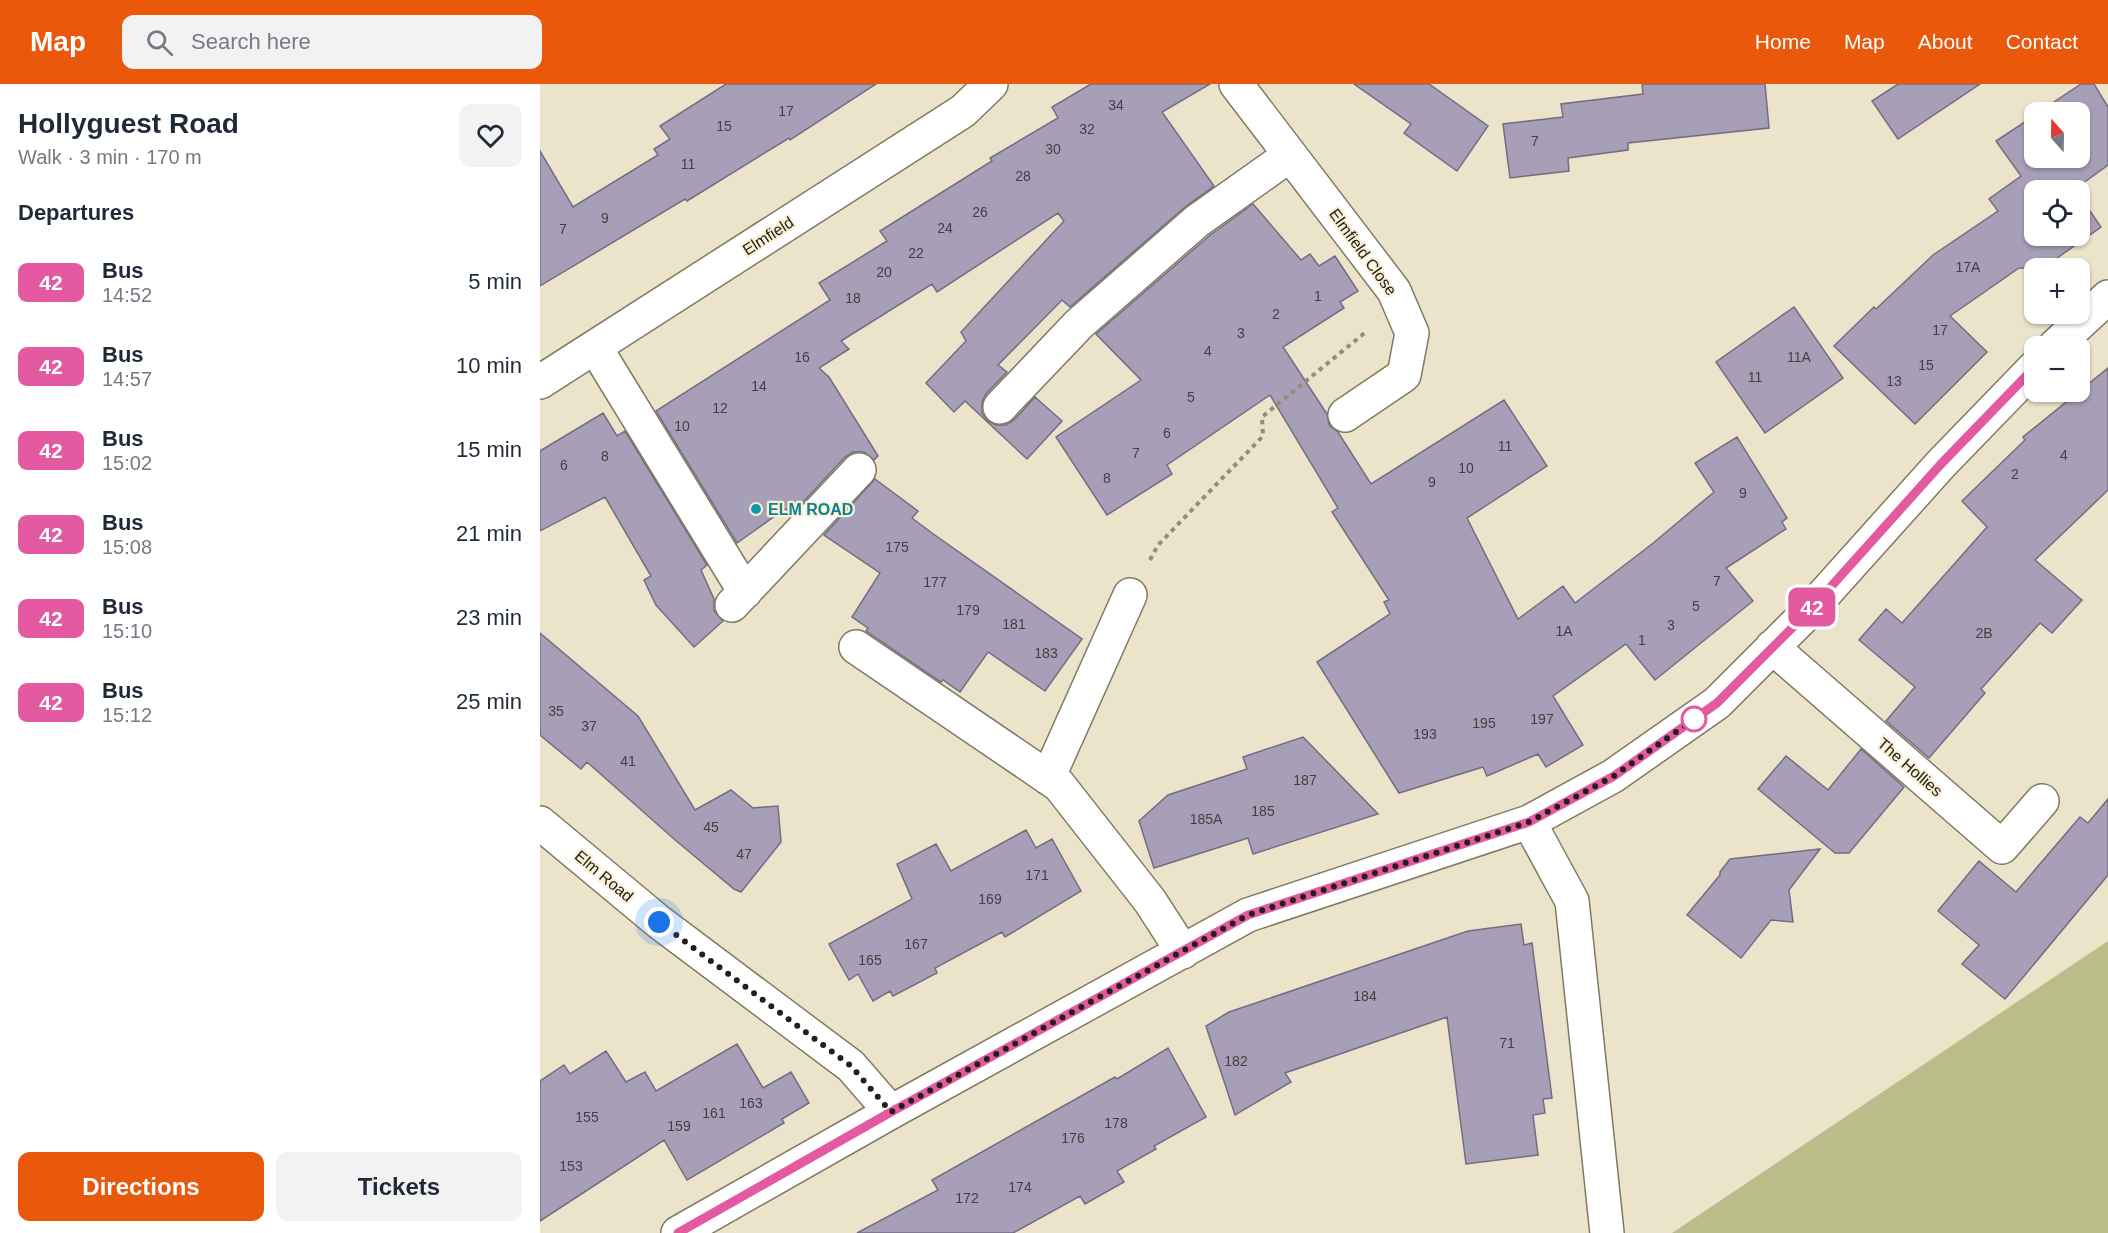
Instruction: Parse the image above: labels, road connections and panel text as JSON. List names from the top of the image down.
{
  "streets": {
    "street": [
      "Elmfield",
      "Elmfield Close",
      "The Hollies",
      "Elm Road"
    ]
  },
  "places": ["ELM ROAD"],
  "lines": ["bus line 42"],
  "house_numbers": [
    "34",
    "17",
    "15",
    "32",
    "7",
    "30",
    "11",
    "28",
    "26",
    "9",
    "24",
    "7",
    "22",
    "17A",
    "20",
    "1",
    "18",
    "2",
    "17",
    "3",
    "4",
    "16",
    "11A",
    "15",
    "11",
    "13",
    "14",
    "5",
    "12",
    "10",
    "6",
    "11",
    "7",
    "4",
    "8",
    "6",
    "10",
    "2",
    "8",
    "9",
    "9",
    "175",
    "7",
    "177",
    "5",
    "179",
    "181",
    "3",
    "1A",
    "2B",
    "1",
    "183",
    "35",
    "197",
    "195",
    "37",
    "193",
    "41",
    "187",
    "185",
    "185A",
    "45",
    "47",
    "171",
    "169",
    "167",
    "165",
    "184",
    "71",
    "182",
    "163",
    "161",
    "155",
    "178",
    "159",
    "176",
    "153",
    "174",
    "172"
  ],
  "north": "top",
  "page": {
    "header": "Map",
    "search": "Search here",
    "nav": [
      "Home",
      "Map",
      "About",
      "Contact"
    ],
    "heading": [
      ["Hollyguest Road", "Walk · 3 min · 170 m"],
      "Departures"
    ],
    "on_map": "42",
    "map_buttons": ["+", "−"],
    "list": [
      {
        "mark": "42",
        "name": "Bus",
        "note": "14:52",
        "value": "5 min"
      },
      {
        "mark": "42",
        "name": "Bus",
        "note": "14:57",
        "value": "10 min"
      },
      {
        "mark": "42",
        "name": "Bus",
        "note": "15:02",
        "value": "15 min"
      },
      {
        "mark": "42",
        "name": "Bus",
        "note": "15:08",
        "value": "21 min"
      },
      {
        "mark": "42",
        "name": "Bus",
        "note": "15:10",
        "value": "23 min"
      },
      {
        "mark": "42",
        "name": "Bus",
        "note": "15:12",
        "value": "25 min"
      }
    ],
    "buttons": ["Directions", "Tickets"]
  }
}
